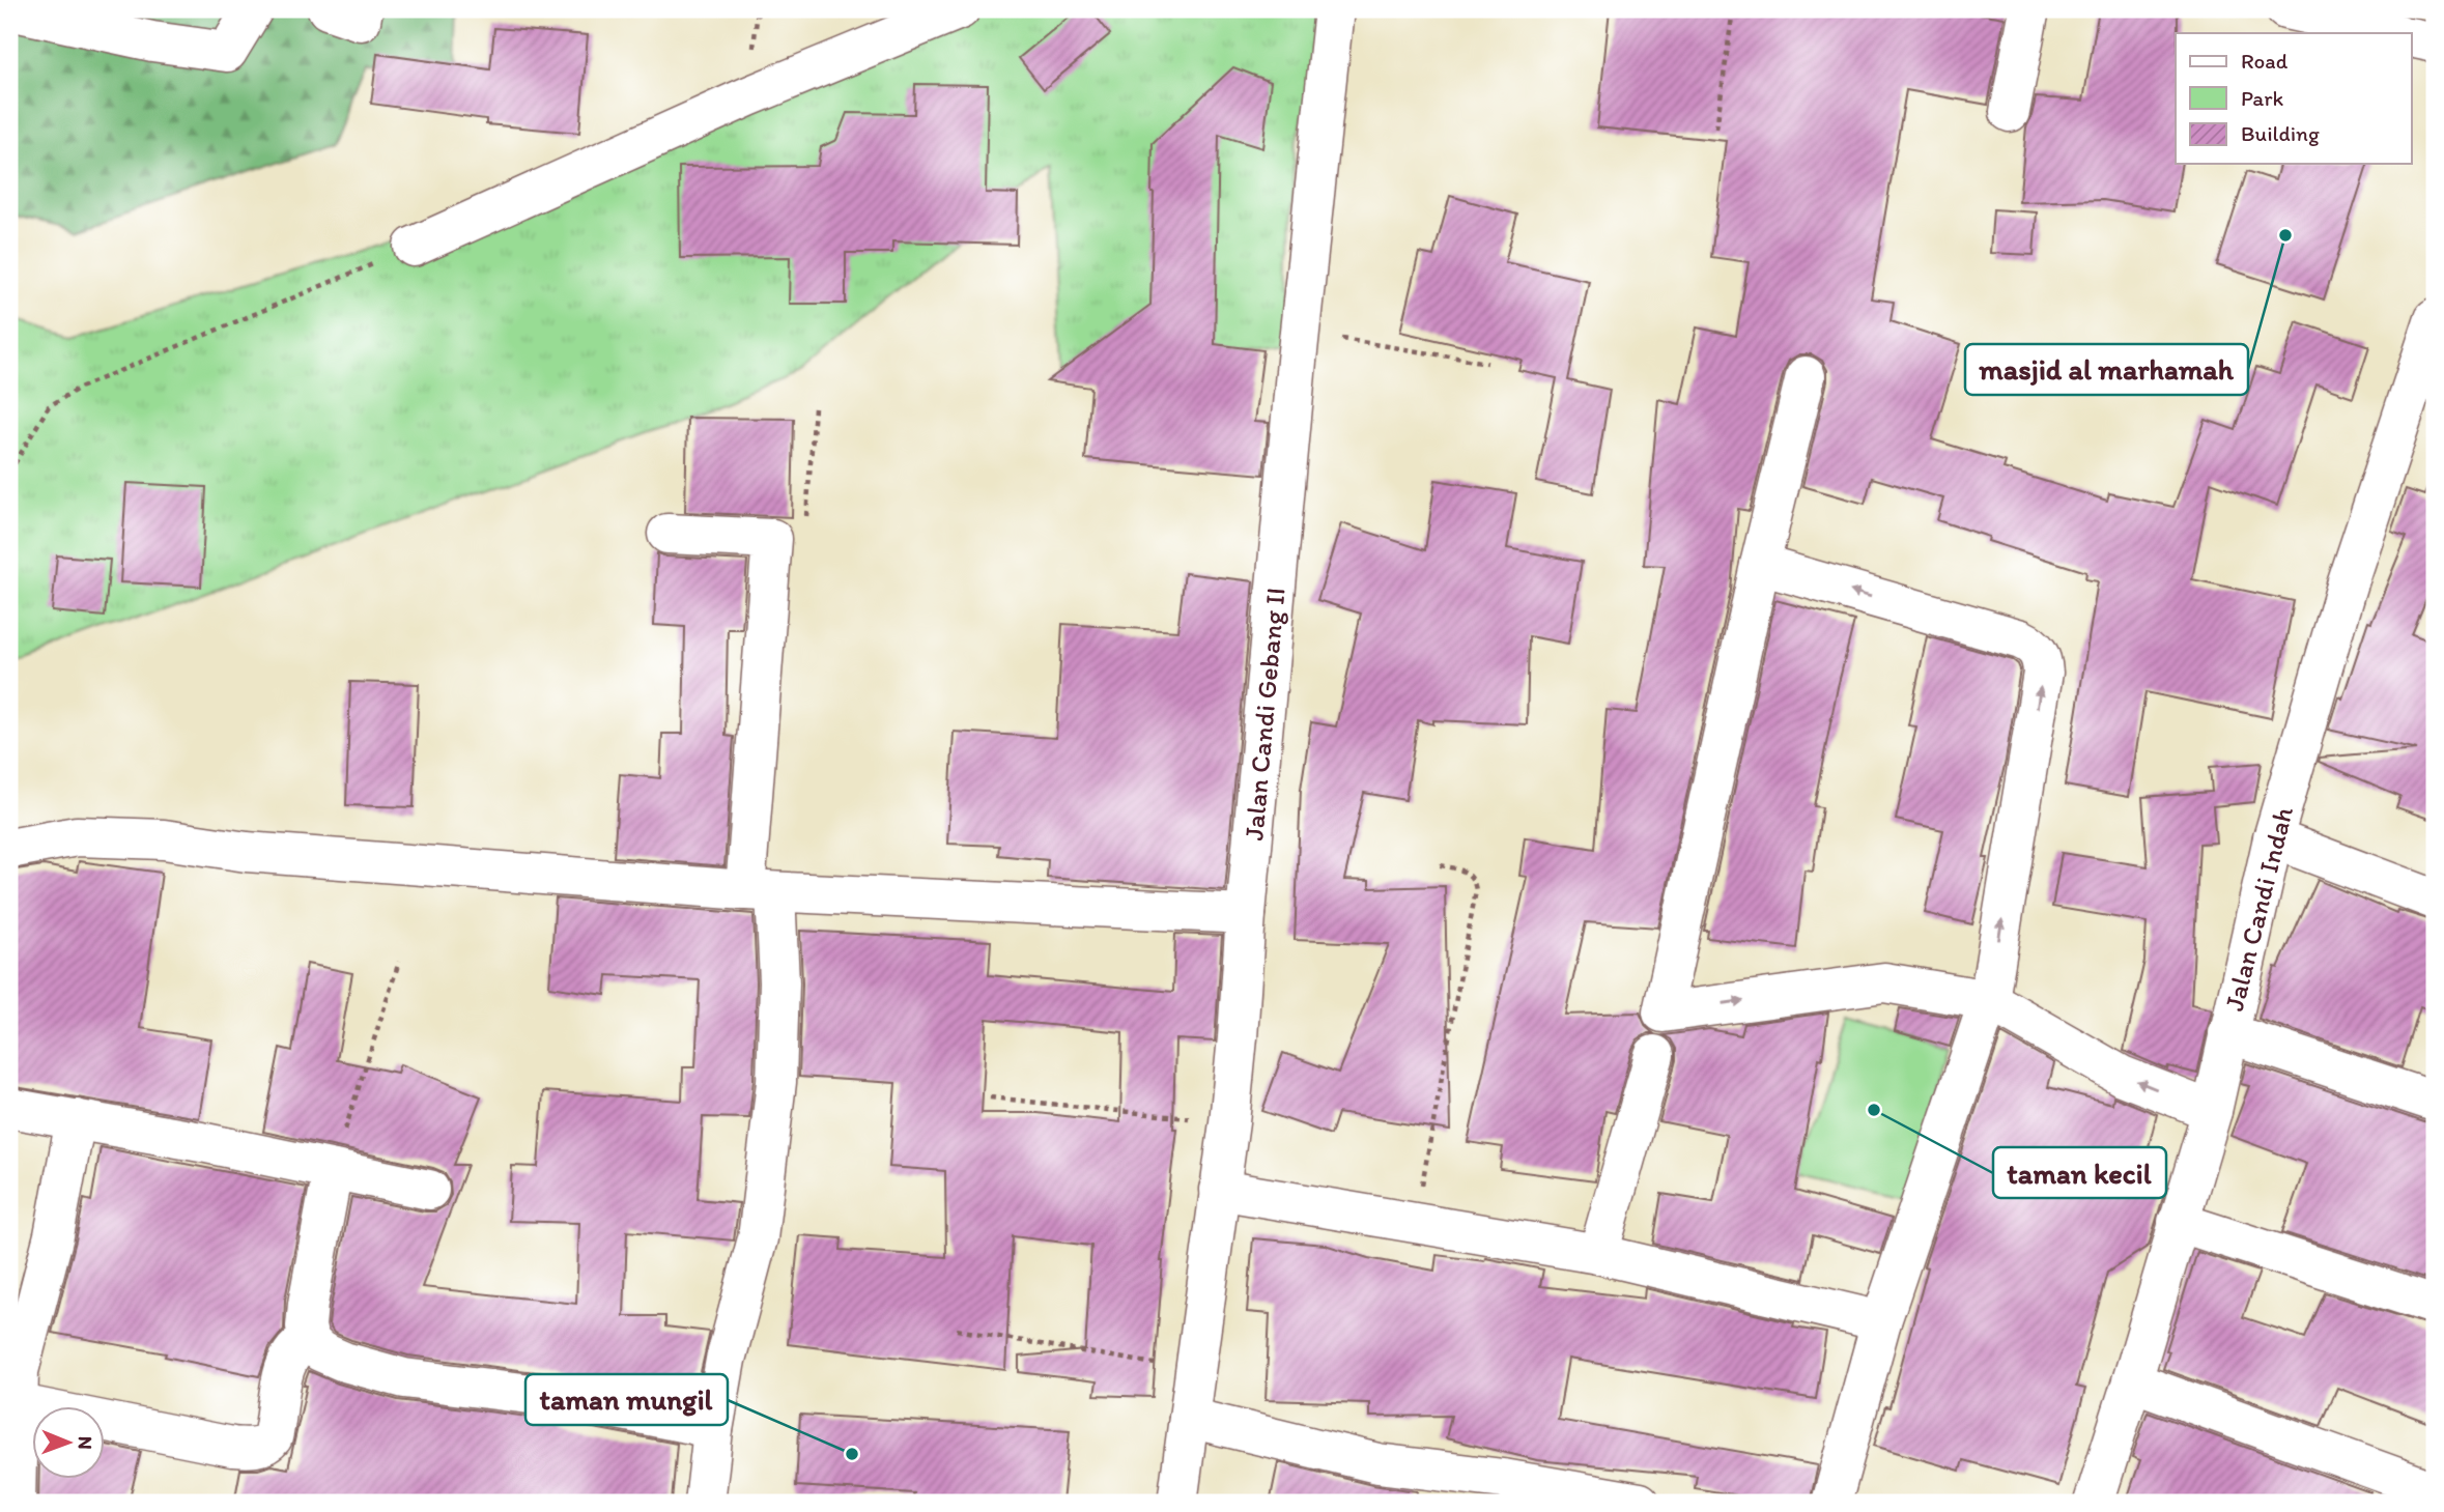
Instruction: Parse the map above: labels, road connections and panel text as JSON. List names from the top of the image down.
{
  "streets": {
    "street": ["Jalan Candi Gebang II", "Jalan Candi Indah"]
  },
  "places": ["masjid al marhamah", "taman kecil", "taman mungil"],
  "legend": ["Road", "Park", "Building"],
  "north": "right"
}
